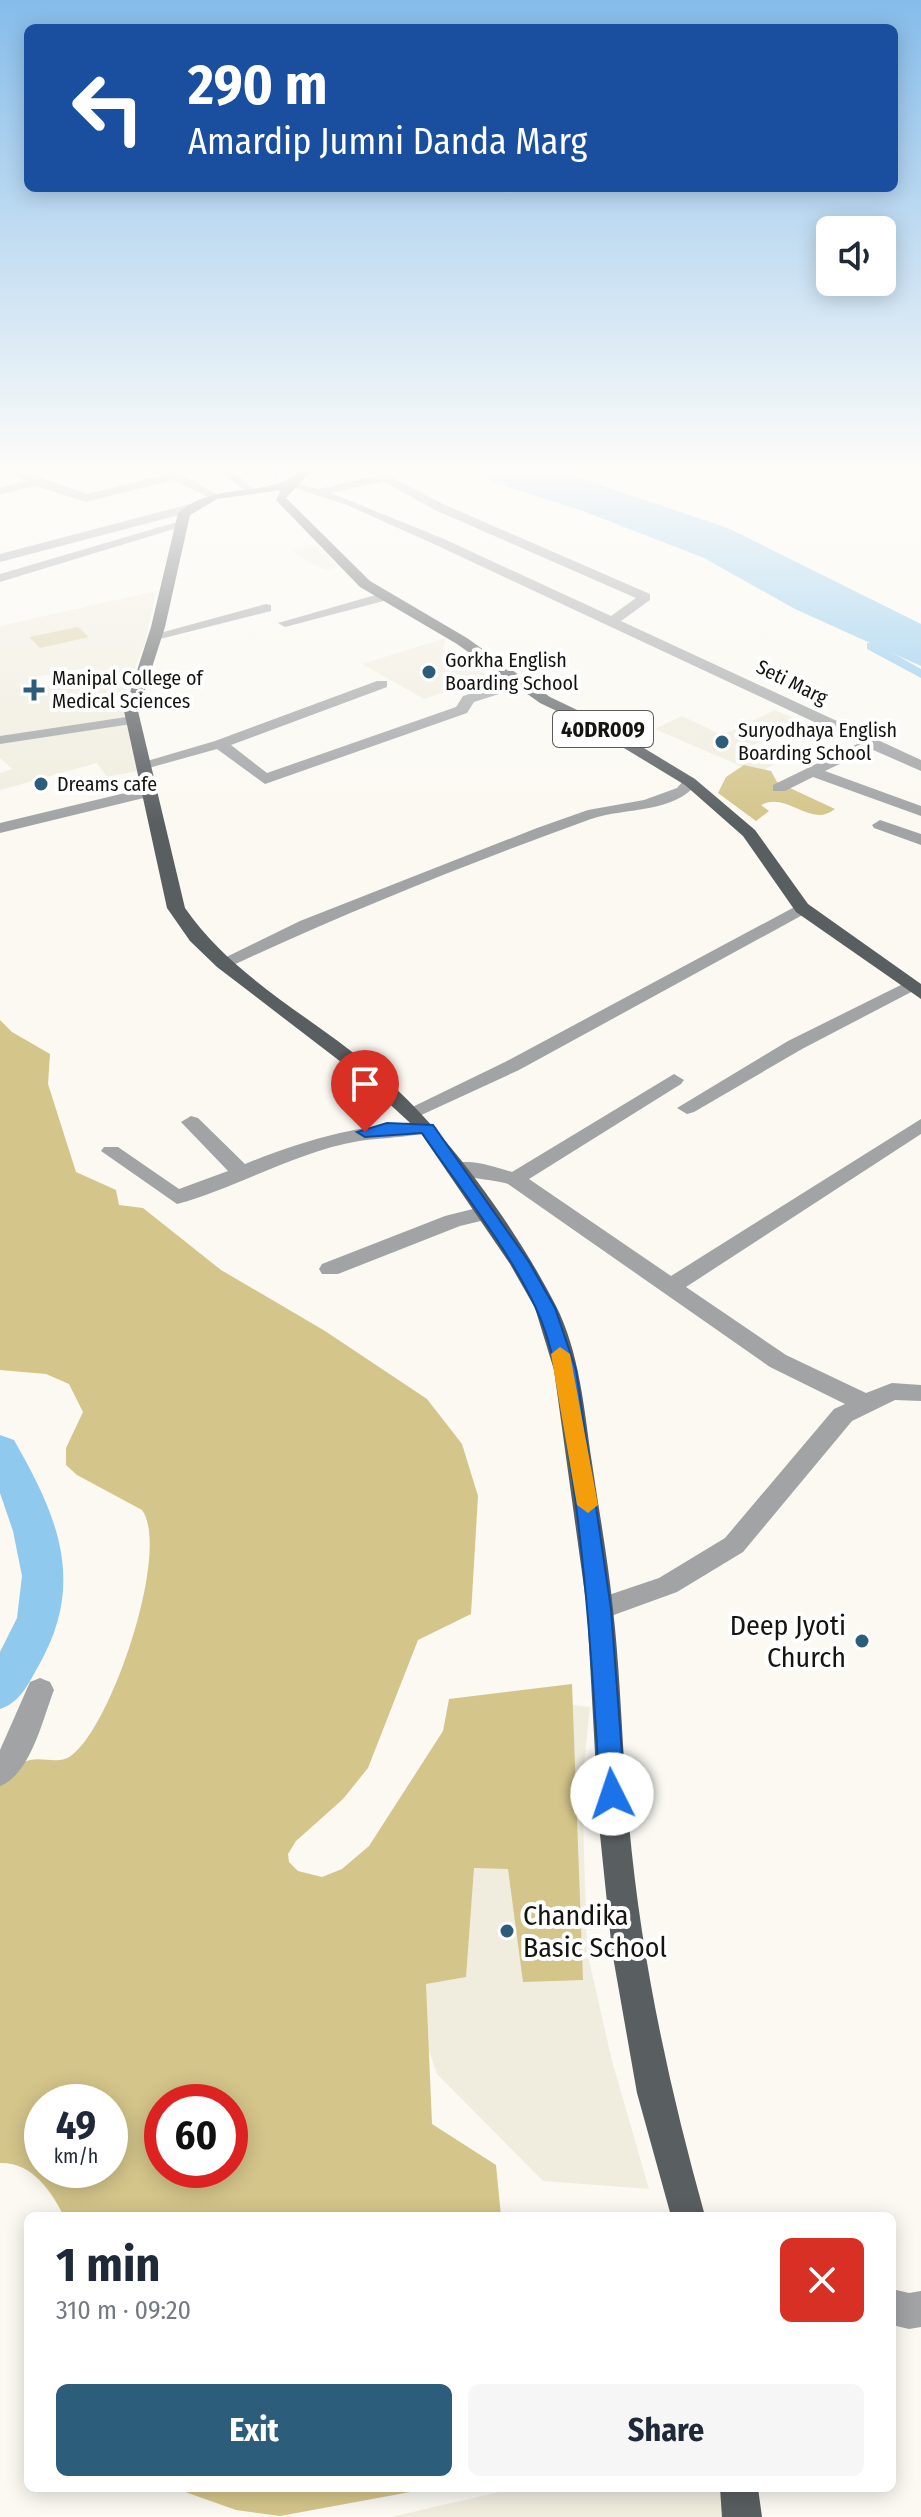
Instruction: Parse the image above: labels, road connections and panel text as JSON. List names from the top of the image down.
{
  "streets": {
    "main road": ["40DR009"],
    "street": ["Seti Marg"]
  },
  "places": {
    "other": [
      "Gorkha English Boarding School",
      "Suryodhaya English Boarding School",
      "Dreams cafe",
      "Deep Jyoti Church",
      "Chandika Basic School"
    ],
    "health": ["Manipal College of Medical Sciences"]
  },
  "page": {
    "turn": ["290 m", "Amardip Jumni Danda Marg"],
    "speed": "49 km/h",
    "limit": "60",
    "heading": ["1 min", "310 m · 09:20"],
    "buttons": ["Exit", "Share"]
  }
}
